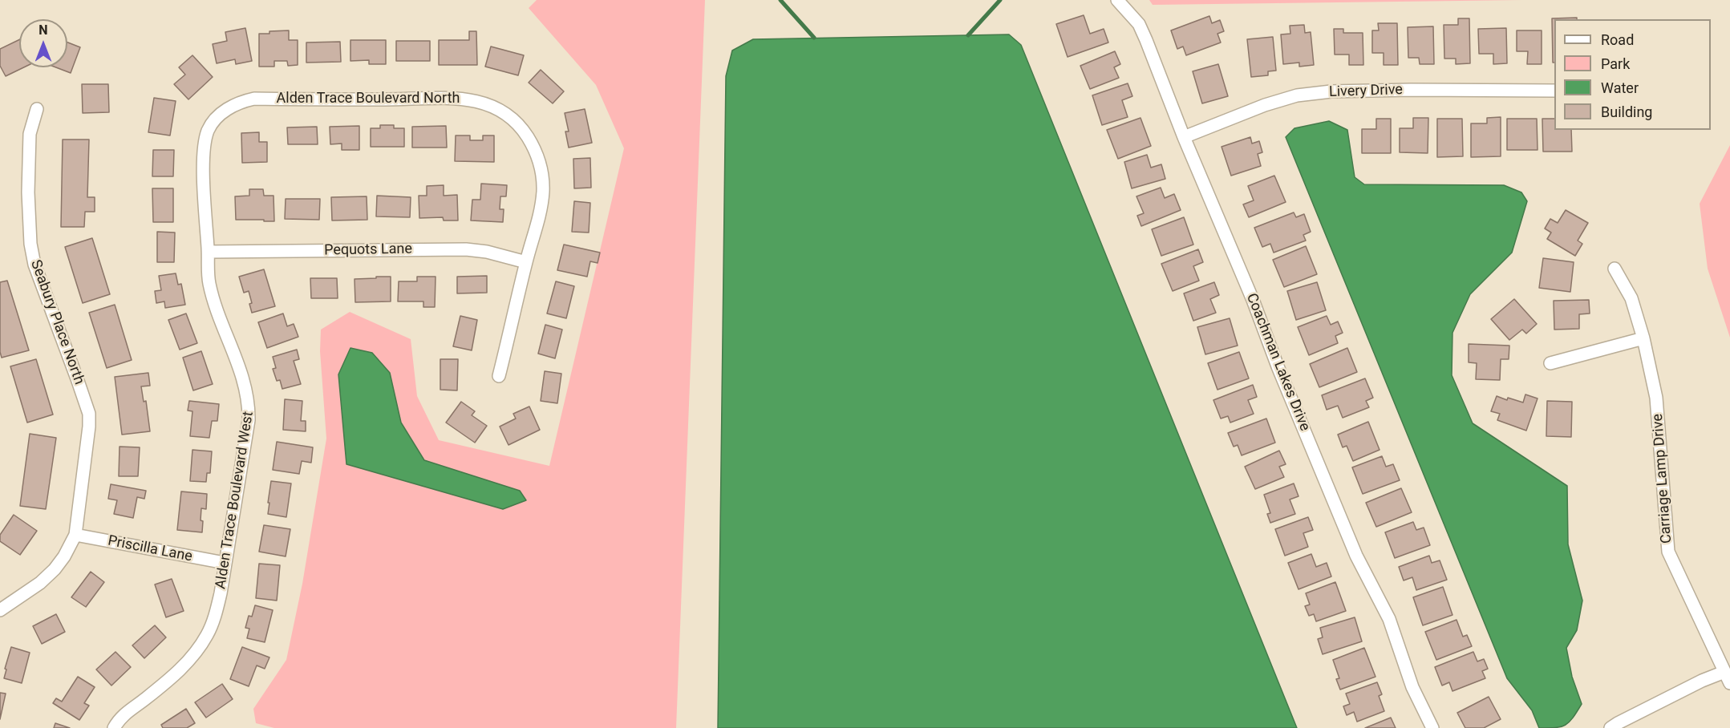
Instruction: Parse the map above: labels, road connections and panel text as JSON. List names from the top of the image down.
{
  "streets": {
    "street": [
      "Livery Drive",
      "Alden Trace Boulevard North",
      "Pequots Lane",
      "Seabury Place North",
      "Coachman Lakes Drive",
      "Carriage Lamp Drive",
      "Alden Trace Boulevard West",
      "Priscilla Lane"
    ]
  },
  "crossings": [
    ["Livery Drive", "Coachman Lakes Drive"],
    ["Alden Trace Boulevard North", "Pequots Lane"],
    ["Alden Trace Boulevard North", "Alden Trace Boulevard West"],
    ["Pequots Lane", "Alden Trace Boulevard West"],
    ["Seabury Place North", "Priscilla Lane"],
    ["Alden Trace Boulevard West", "Priscilla Lane"]
  ],
  "legend": [
    "Road",
    "Park",
    "Water",
    "Building"
  ],
  "north": "top"
}
